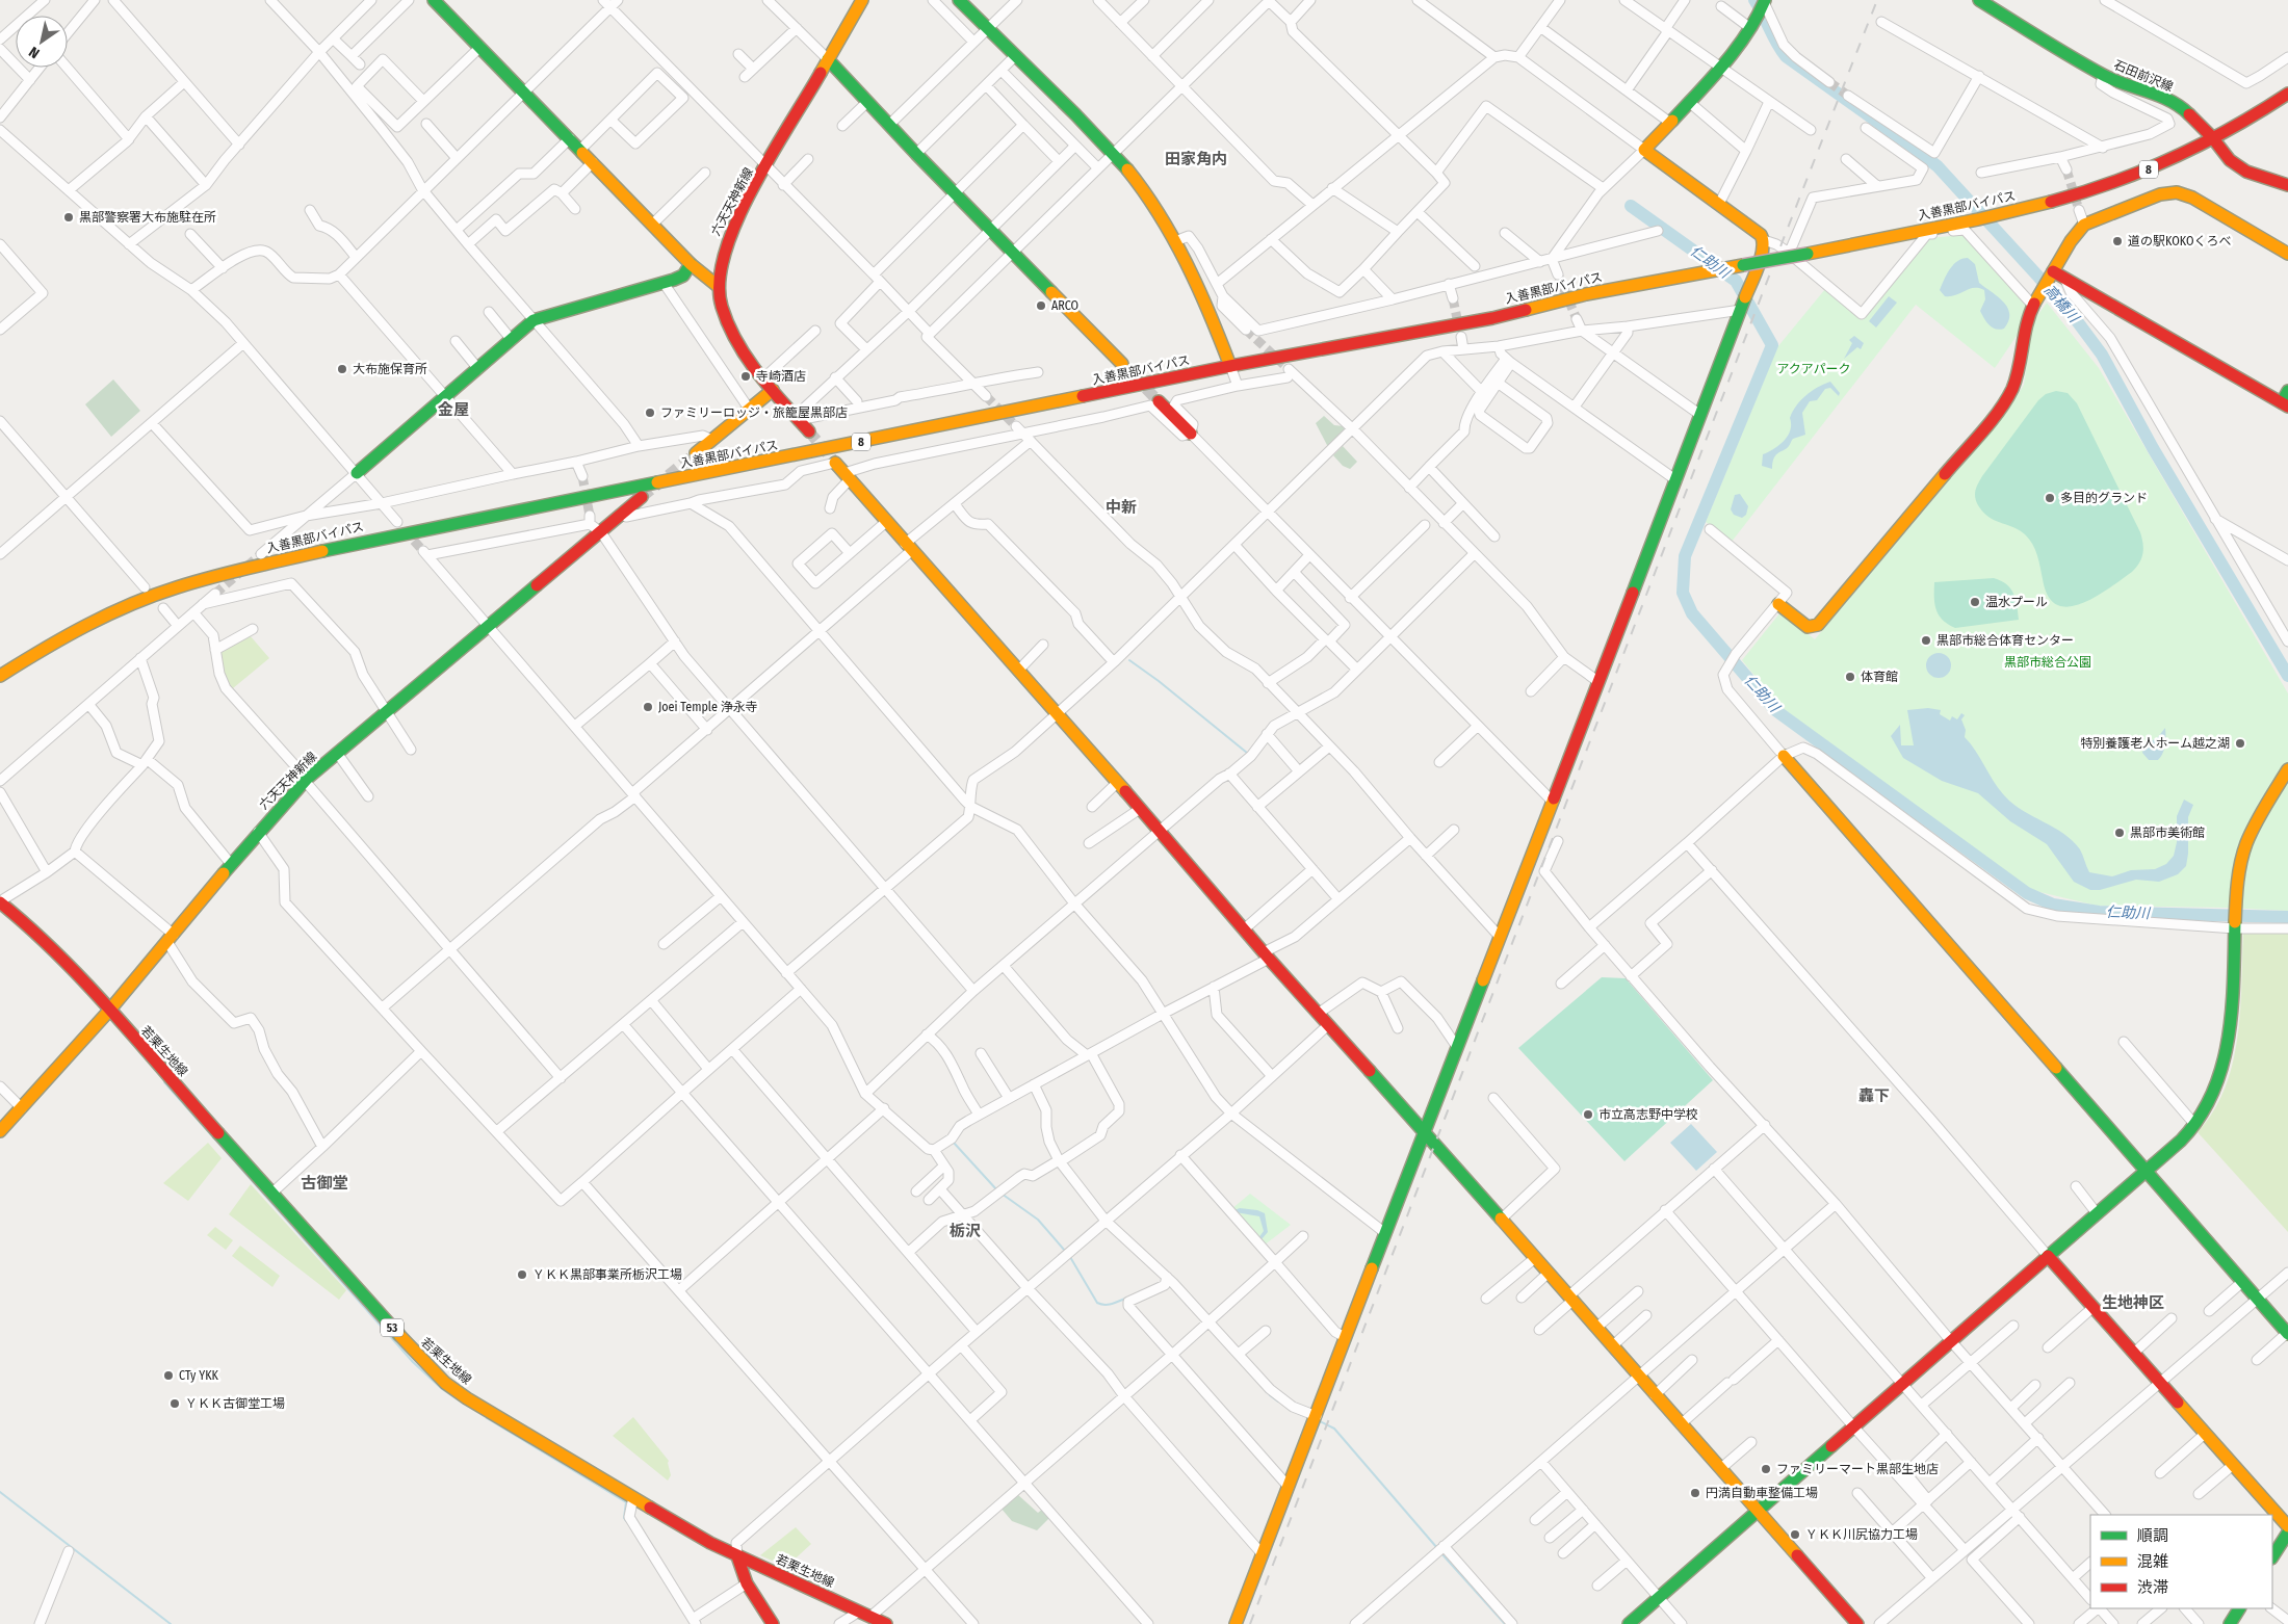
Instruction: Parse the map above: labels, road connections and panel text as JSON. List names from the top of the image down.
{
  "streets": {
    "main road": [
      "石田前沢線",
      "8",
      "六天天神新線",
      "入善黒部バイパス",
      "若栗生地線",
      "53"
    ]
  },
  "crossings": [
    ["石田前沢線", "入善黒部バイパス"],
    ["六天天神新線", "若栗生地線"]
  ],
  "districts": [
    "田家角内",
    "金屋",
    "中新",
    "轟下",
    "古御堂",
    "栃沢",
    "生地神区"
  ],
  "water": ["仁助川", "高橋川"],
  "parks": ["アクアパーク", "黒部市総合公園"],
  "places": [
    "黒部警察署大布施駐在所",
    "道の駅KOKOくろべ",
    "ARCO",
    "大布施保育所",
    "寺崎酒店",
    "ファミリーロッジ・旅籠屋黒部店",
    "多目的グランド",
    "温水プール",
    "黒部市総合体育センター",
    "体育館",
    "Joei Temple 浄永寺",
    "特別養護老人ホーム越之湖",
    "黒部市美術館",
    "市立高志野中学校",
    "ＹＫＫ黒部事業所栃沢工場",
    "CTy YKK",
    "ＹＫＫ古御堂工場",
    "ファミリーマート黒部生地店",
    "円満自動車整備工場",
    "ＹＫＫ川尻協力工場"
  ],
  "legend": ["順調", "混雑", "渋滞"],
  "north": "bottom left"
}
